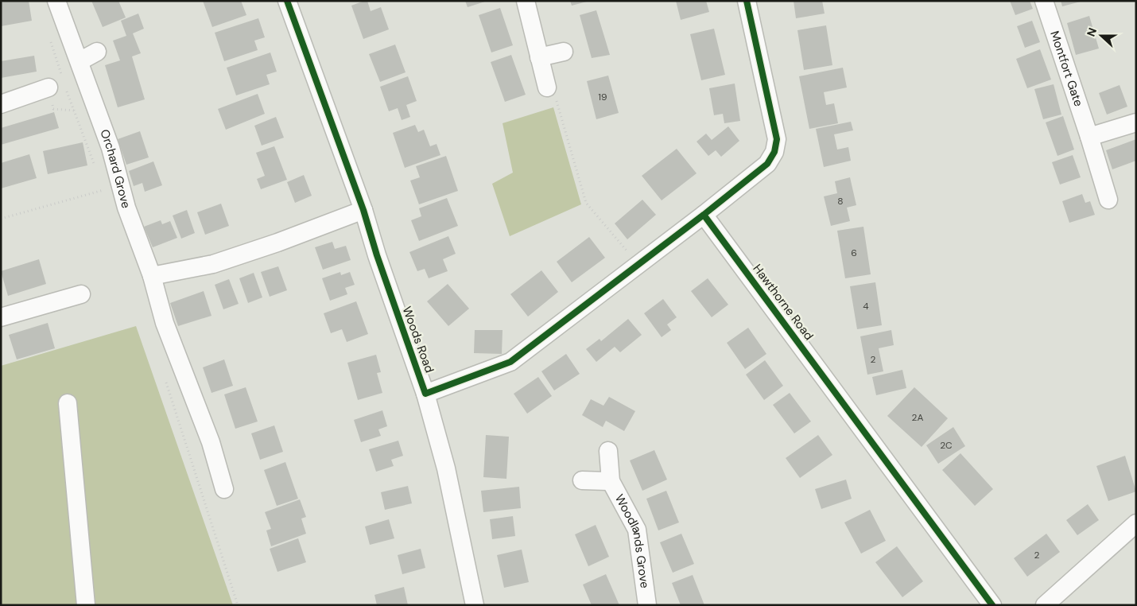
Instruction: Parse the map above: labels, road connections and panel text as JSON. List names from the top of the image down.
{
  "streets": {
    "street": [
      "Montfort Gate",
      "Orchard Grove",
      "Hawthorne Road",
      "Woods Road",
      "Woodlands Grove"
    ]
  },
  "house_numbers": [
    "19",
    "8",
    "6",
    "4",
    "2",
    "2A",
    "2C",
    "2"
  ],
  "north": "left"
}
